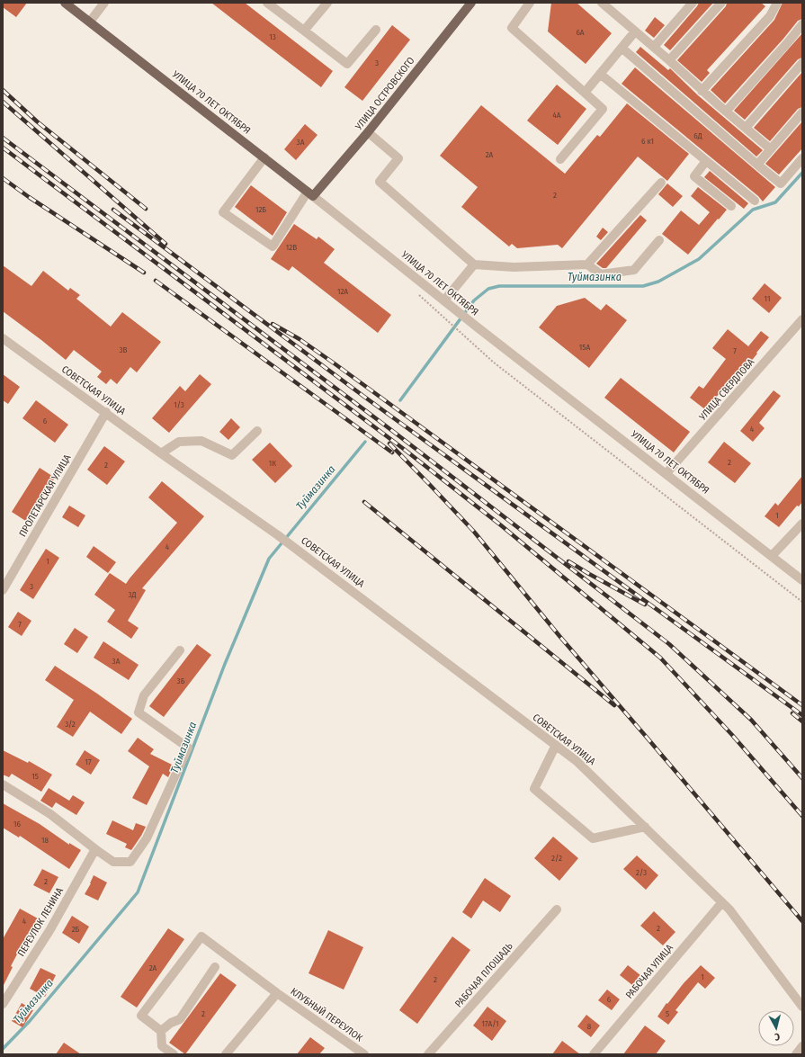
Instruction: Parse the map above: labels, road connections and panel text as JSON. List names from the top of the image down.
{
  "streets": {
    "main road": ["УЛИЦА ОСТРОВСКОГО", "УЛИЦА 70 ЛЕТ ОКТЯБРЯ"],
    "street": [
      "УЛИЦА СВЕРДЛОВА",
      "СОВЕТСКАЯ УЛИЦА",
      "ПРОЛЕТАРСКАЯ УЛИЦА",
      "ПЕРЕУЛОК ЛЕНИНА",
      "РАБОЧАЯ УЛИЦА",
      "РАБОЧАЯ ПЛОЩАДЬ",
      "КЛУБНЫЙ ПЕРЕУЛОК"
    ]
  },
  "crossings": [
    ["УЛИЦА ОСТРОВСКОГО", "УЛИЦА 70 ЛЕТ ОКТЯБРЯ"],
    ["УЛИЦА 70 ЛЕТ ОКТЯБРЯ", "УЛИЦА СВЕРДЛОВА"],
    ["СОВЕТСКАЯ УЛИЦА", "ПРОЛЕТАРСКАЯ УЛИЦА"],
    ["СОВЕТСКАЯ УЛИЦА", "РАБОЧАЯ УЛИЦА"]
  ],
  "water": ["Туймазинка"],
  "house_numbers": [
    "6А",
    "13",
    "3",
    "4А",
    "6Д",
    "6 к1",
    "3А",
    "2А",
    "2",
    "12Б",
    "12В",
    "12А",
    "11",
    "15А",
    "3В",
    "7",
    "1/3",
    "6",
    "4",
    "2",
    "1К",
    "2",
    "1",
    "4",
    "1",
    "3",
    "3Д",
    "7",
    "3А",
    "3Б",
    "3/2",
    "17",
    "15",
    "16",
    "18",
    "2/2",
    "2/3",
    "2",
    "4",
    "2",
    "2Б",
    "2А",
    "1",
    "2",
    "6",
    "2",
    "5",
    "17А/1",
    "8"
  ],
  "north": "bottom"
}
